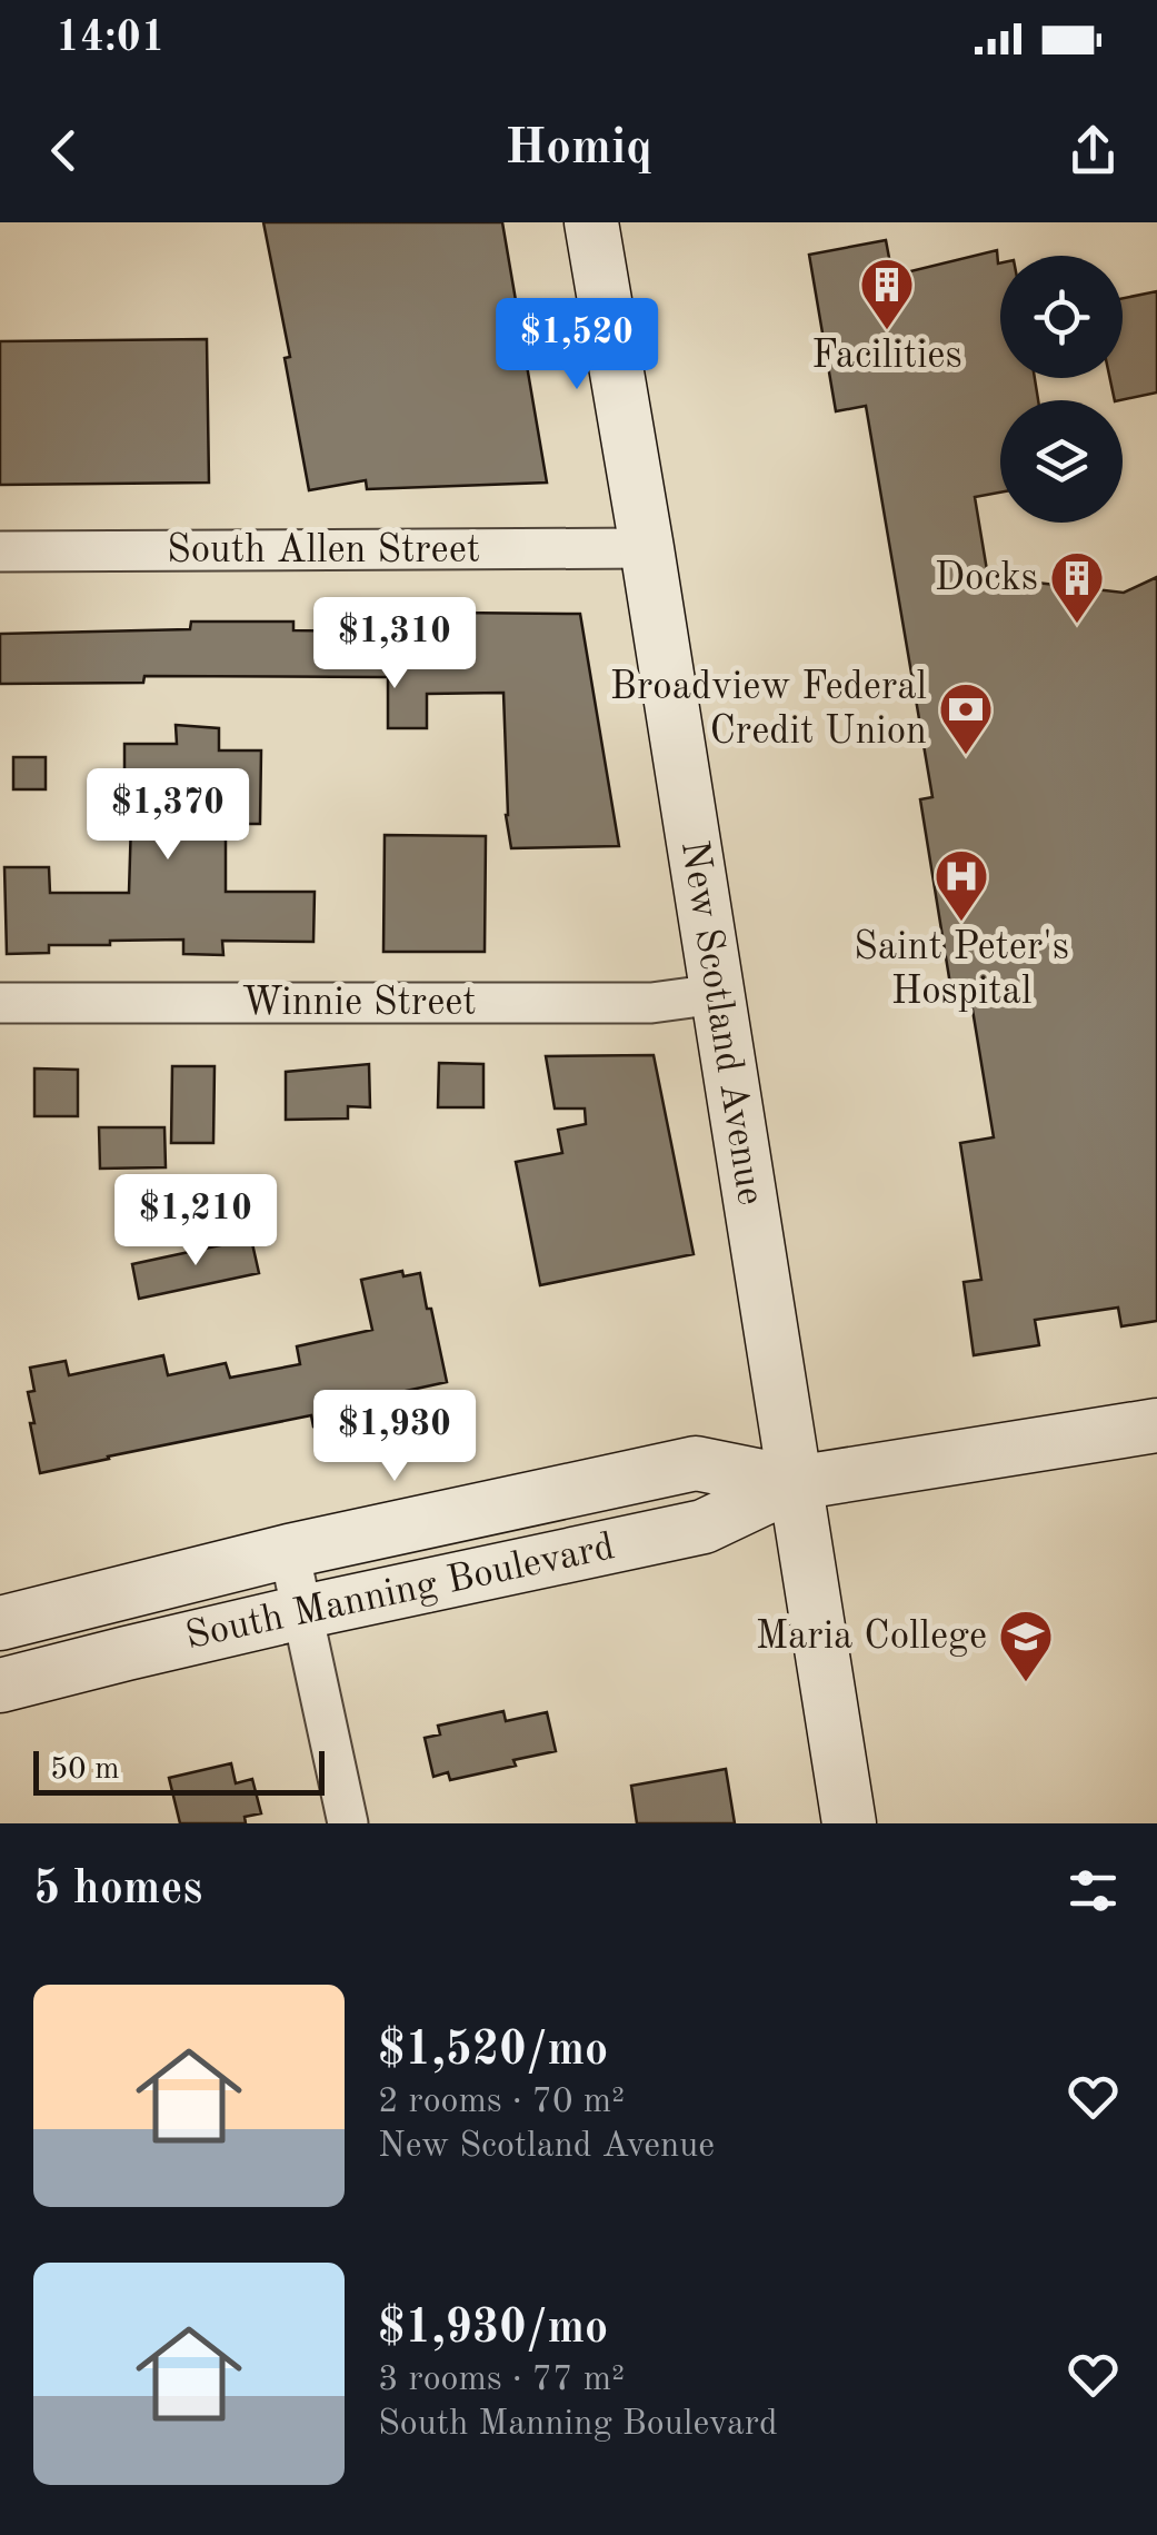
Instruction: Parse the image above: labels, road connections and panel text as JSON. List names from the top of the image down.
{
  "streets": {
    "street": [
      "South Allen Street",
      "Winnie Street",
      "New Scotland Avenue",
      "South Manning Boulevard"
    ]
  },
  "crossings": [
    ["South Allen Street", "New Scotland Avenue"],
    ["Winnie Street", "New Scotland Avenue"],
    ["New Scotland Avenue", "South Manning Boulevard"]
  ],
  "places": {
    "building": ["Facilities", "Docks"],
    "bank": ["Broadview Federal Credit Union"],
    "hospital": ["Saint Peter's Hospital"],
    "school or university": ["Maria College"]
  },
  "scale_bar": "50 m",
  "page": {
    "status": "14:01",
    "header": "Homiq",
    "price": [
      "$1,520",
      "$1,310",
      "$1,370",
      "$1,210",
      "$1,930"
    ],
    "scale": "50 m",
    "heading": "5 homes",
    "list": [
      {
        "name": "$1,520/mo",
        "note": "2 rooms · 70 m² · New Scotland Avenue"
      },
      {
        "name": "$1,930/mo",
        "note": "3 rooms · 77 m² · South Manning Boulevard"
      }
    ]
  }
}
